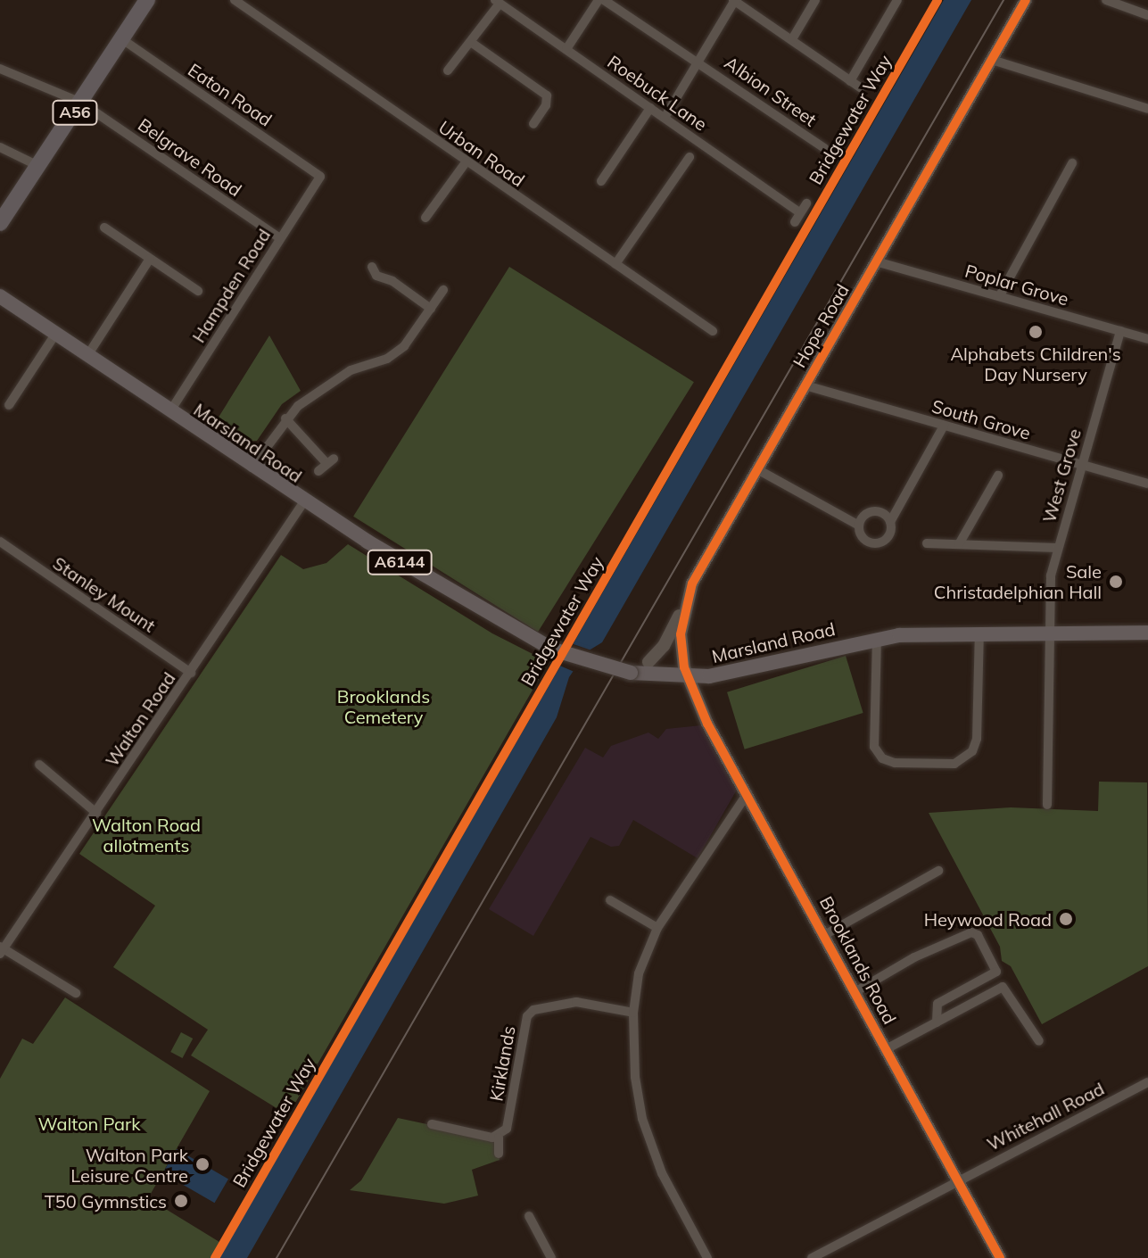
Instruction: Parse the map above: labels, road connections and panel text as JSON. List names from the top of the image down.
{
  "streets": {
    "highway": ["A56"],
    "main road": ["Marsland Road", "A6144"],
    "street": [
      "Albion Street",
      "Roebuck Lane",
      "Eaton Road",
      "Urban Road",
      "Belgrave Road",
      "Poplar Grove",
      "Hampden Road",
      "Hope Road",
      "South Grove",
      "West Grove",
      "Stanley Mount",
      "Walton Road",
      "Brooklands Road",
      "Kirklands",
      "Whitehall Road"
    ],
    "cycle path": ["Bridgewater Way"]
  },
  "crossings": [
    ["Eaton Road", "A56"],
    ["Eaton Road", "Hampden Road"],
    ["A56", "Belgrave Road"],
    ["Belgrave Road", "Hampden Road"],
    ["Poplar Grove", "Hope Road"],
    ["Poplar Grove", "West Grove"],
    ["Hampden Road", "Marsland Road"],
    ["Hope Road", "South Grove"],
    ["Hope Road", "Marsland Road"],
    ["Hope Road", "Brooklands Road"],
    ["South Grove", "West Grove"],
    ["Marsland Road", "West Grove"],
    ["Marsland Road", "Walton Road"],
    ["Marsland Road", "Brooklands Road"],
    ["Stanley Mount", "Walton Road"],
    ["Brooklands Road", "Whitehall Road"]
  ],
  "parks": ["Brooklands Cemetery", "Walton Road allotments", "Walton Park"],
  "places": [
    "Alphabets Children's Day Nursery",
    "Sale Christadelphian Hall",
    "Heywood Road",
    "Walton Park Leisure Centre",
    "T50 Gymnstics"
  ]
}
